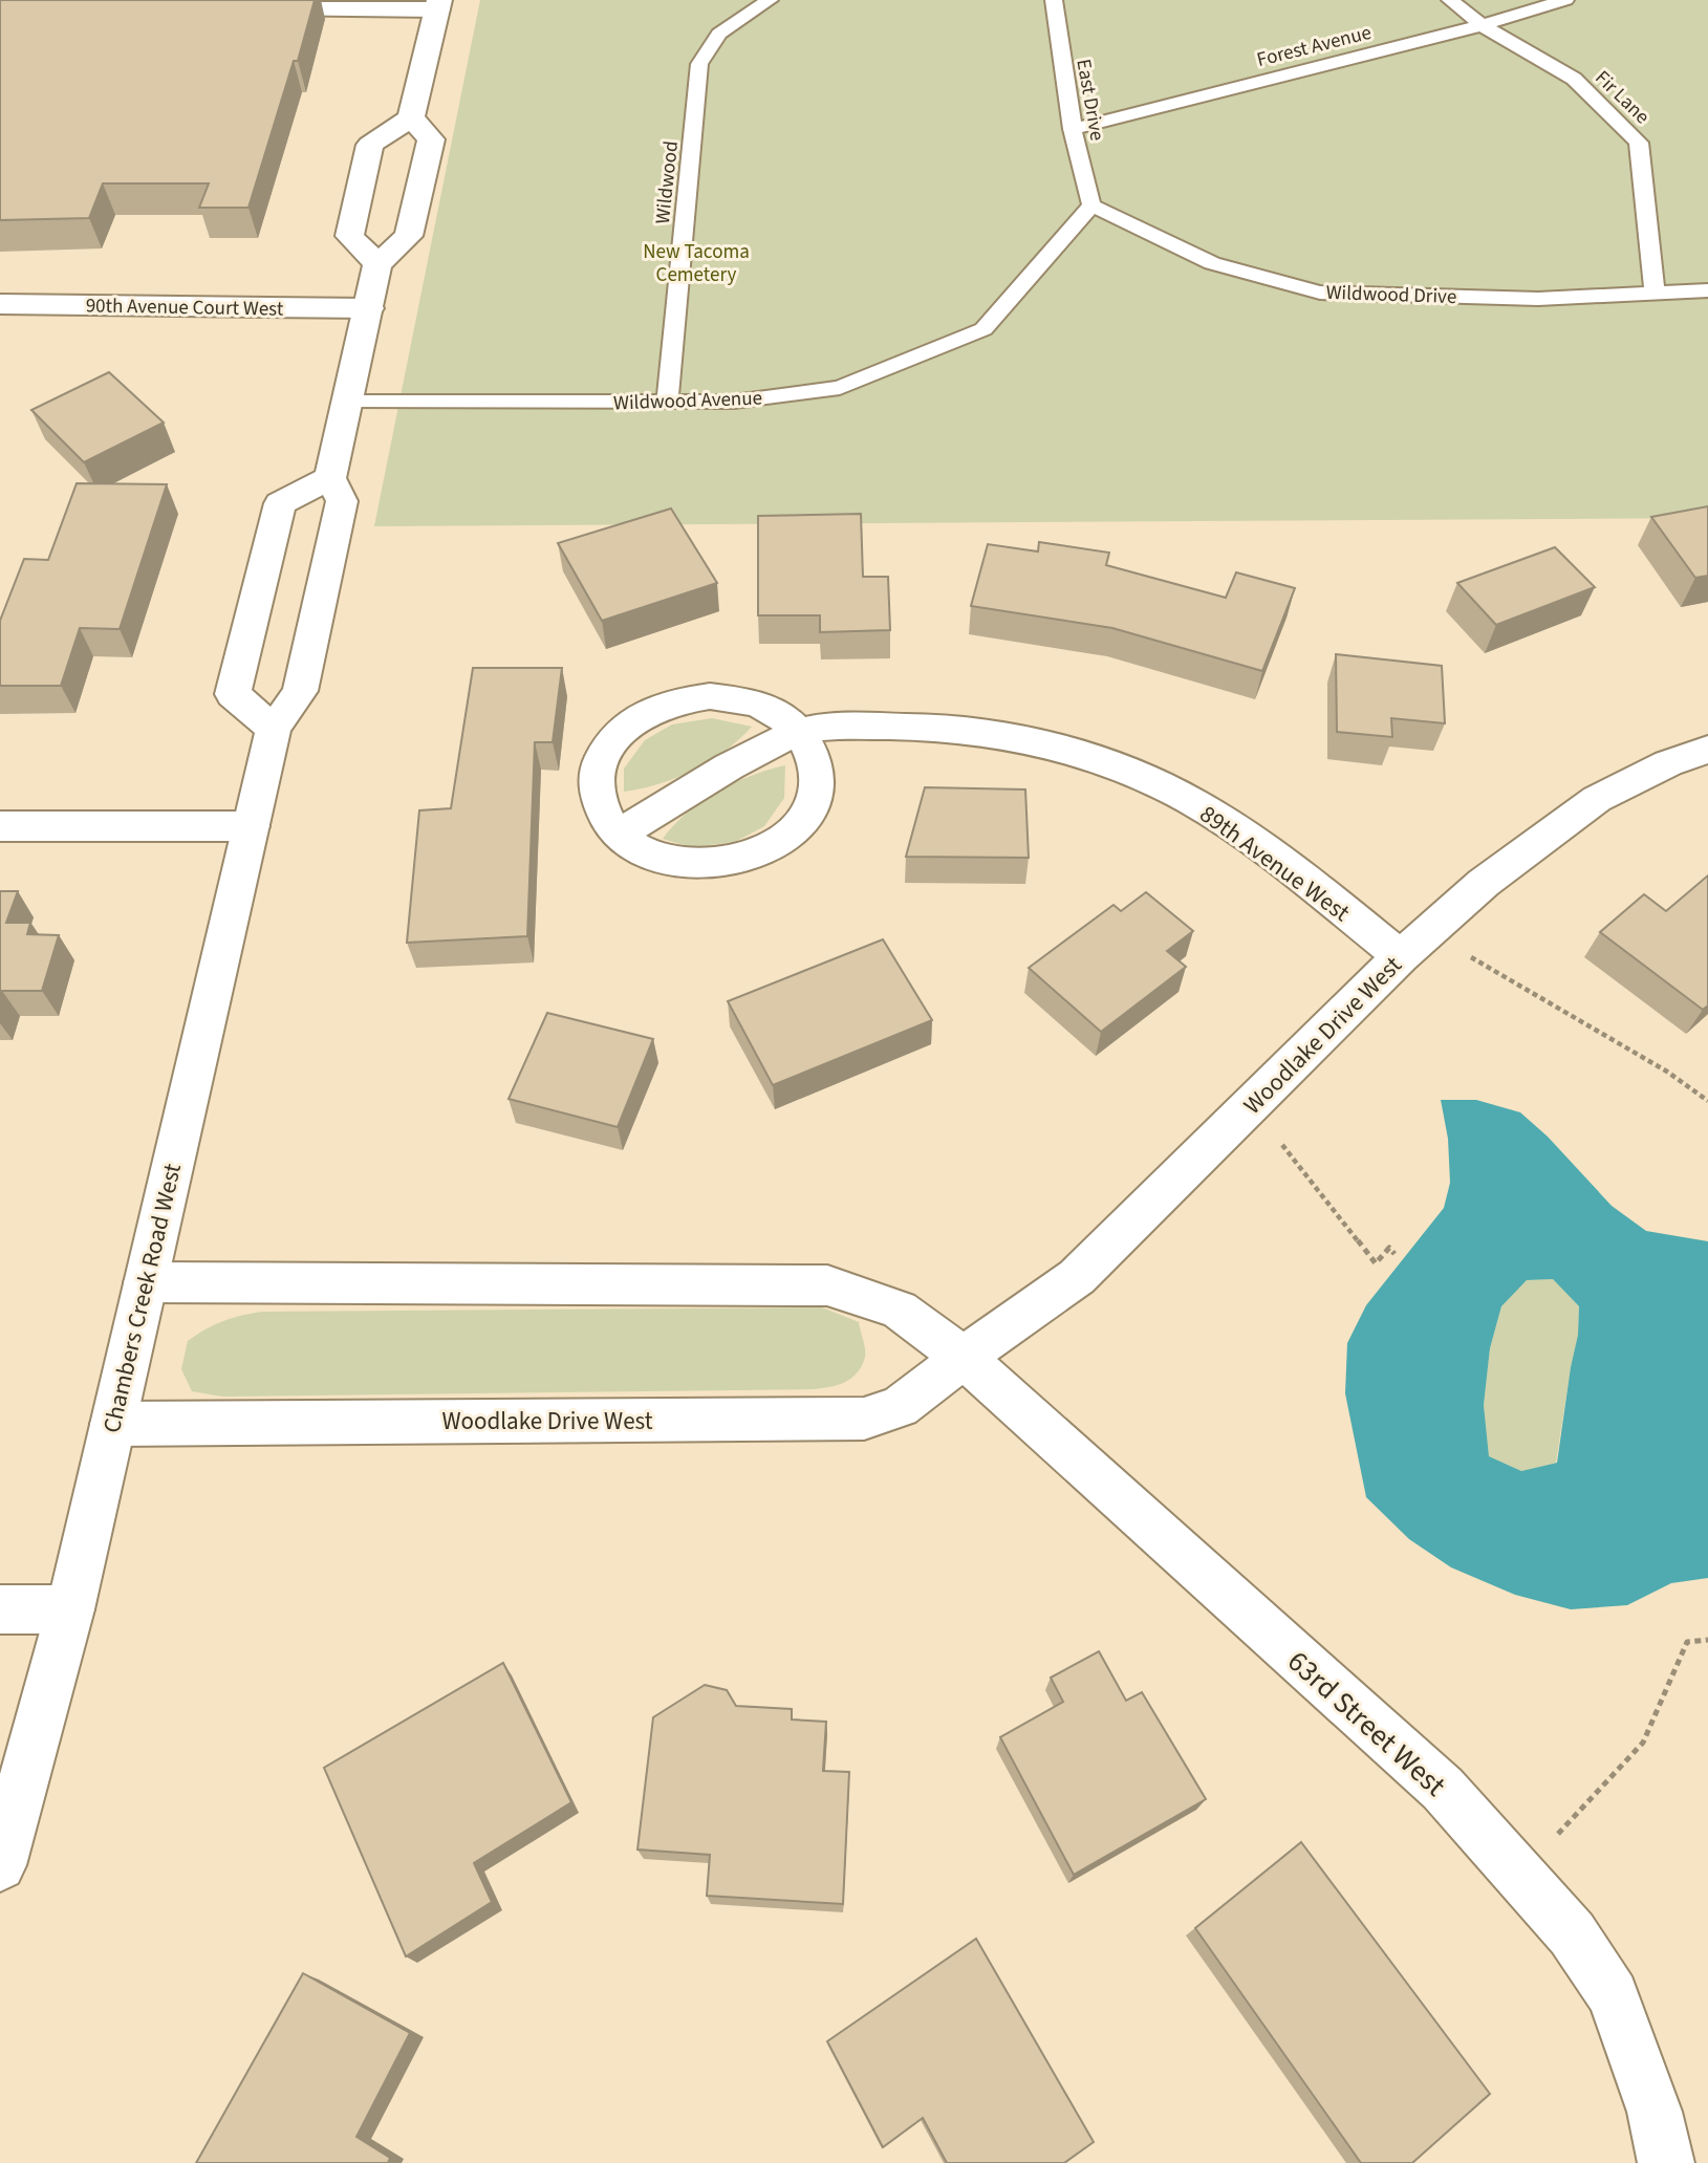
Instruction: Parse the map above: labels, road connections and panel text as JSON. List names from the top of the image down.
{
  "streets": {
    "street": [
      "90th Avenue Court West",
      "89th Avenue West",
      "Woodlake Drive West",
      "Chambers Creek Road West",
      "63rd Street West"
    ],
    "lane": [
      "Forest Avenue",
      "Fir Lane",
      "East Drive",
      "Wildwood",
      "Wildwood Drive",
      "Wildwood Avenue"
    ]
  },
  "crossings": [
    ["Forest Avenue", "Fir Lane"],
    ["Forest Avenue", "East Drive"],
    ["Fir Lane", "Wildwood Drive"],
    ["East Drive", "Wildwood Drive"],
    ["East Drive", "Wildwood Avenue"],
    ["Wildwood", "Wildwood Avenue"],
    ["Wildwood Drive", "Wildwood Avenue"],
    ["90th Avenue Court West", "Chambers Creek Road West"],
    ["Wildwood Avenue", "Chambers Creek Road West"],
    ["89th Avenue West", "Woodlake Drive West"],
    ["Woodlake Drive West", "Chambers Creek Road West"],
    ["Woodlake Drive West", "63rd Street West"]
  ],
  "parks": ["New Tacoma Cemetery"]
}
